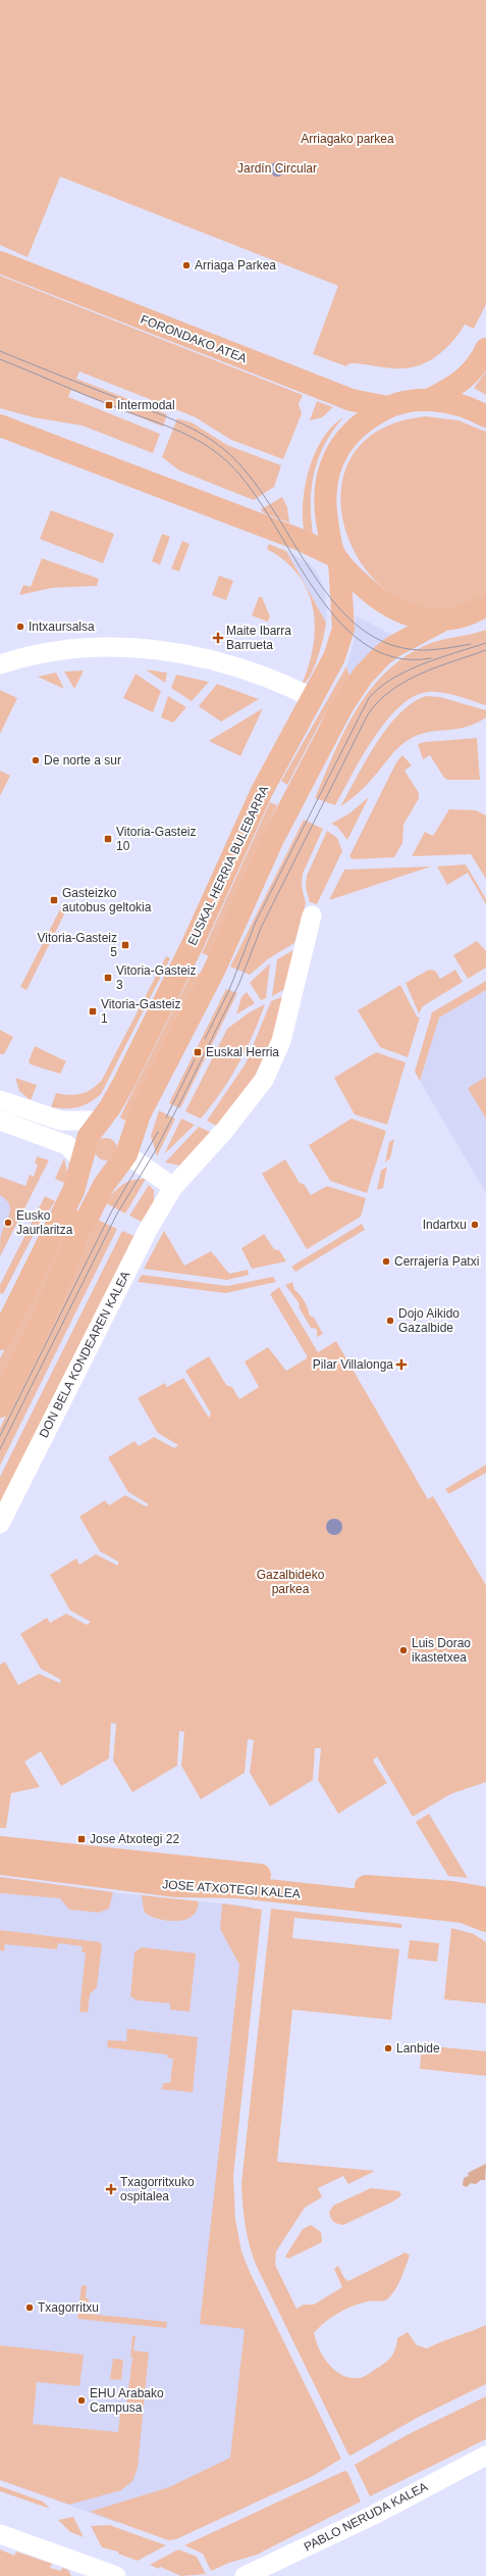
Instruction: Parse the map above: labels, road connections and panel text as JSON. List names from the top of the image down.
{
  "streets": {
    "main road": ["FORONDAKO ATEA", "EUSKAL HERRIA BULEBARRA", "JOSE ATXOTEGI KALEA"],
    "street": ["DON BELA KONDEAREN KALEA", "PABLO NERUDA KALEA"]
  },
  "crossings": [
    ["FORONDAKO ATEA", "EUSKAL HERRIA BULEBARRA"]
  ],
  "parks": ["Arriagako parkea", "Jardín Circular", "Gazalbideko parkea"],
  "places": {
    "other": [
      "Arriaga Parkea",
      "Intxaursalsa",
      "De norte a sur",
      "Eusko Jaurlaritza",
      "Indartxu",
      "Cerrajería Patxi",
      "Dojo Aikido Gazalbide",
      "Luis Dorao ikastetxea",
      "Lanbide",
      "Txagorritxu",
      "EHU Arabako Campusa"
    ],
    "transit": [
      "Intermodal",
      "Vitoria-Gasteiz 10",
      "Gasteizko autobus geltokia",
      "Vitoria-Gasteiz 5",
      "Vitoria-Gasteiz 3",
      "Vitoria-Gasteiz 1",
      "Euskal Herria",
      "Jose Atxotegi 22"
    ],
    "health": ["Maite Ibarra Barrueta", "Pilar Villalonga", "Txagorritxuko ospitalea"]
  }
}
